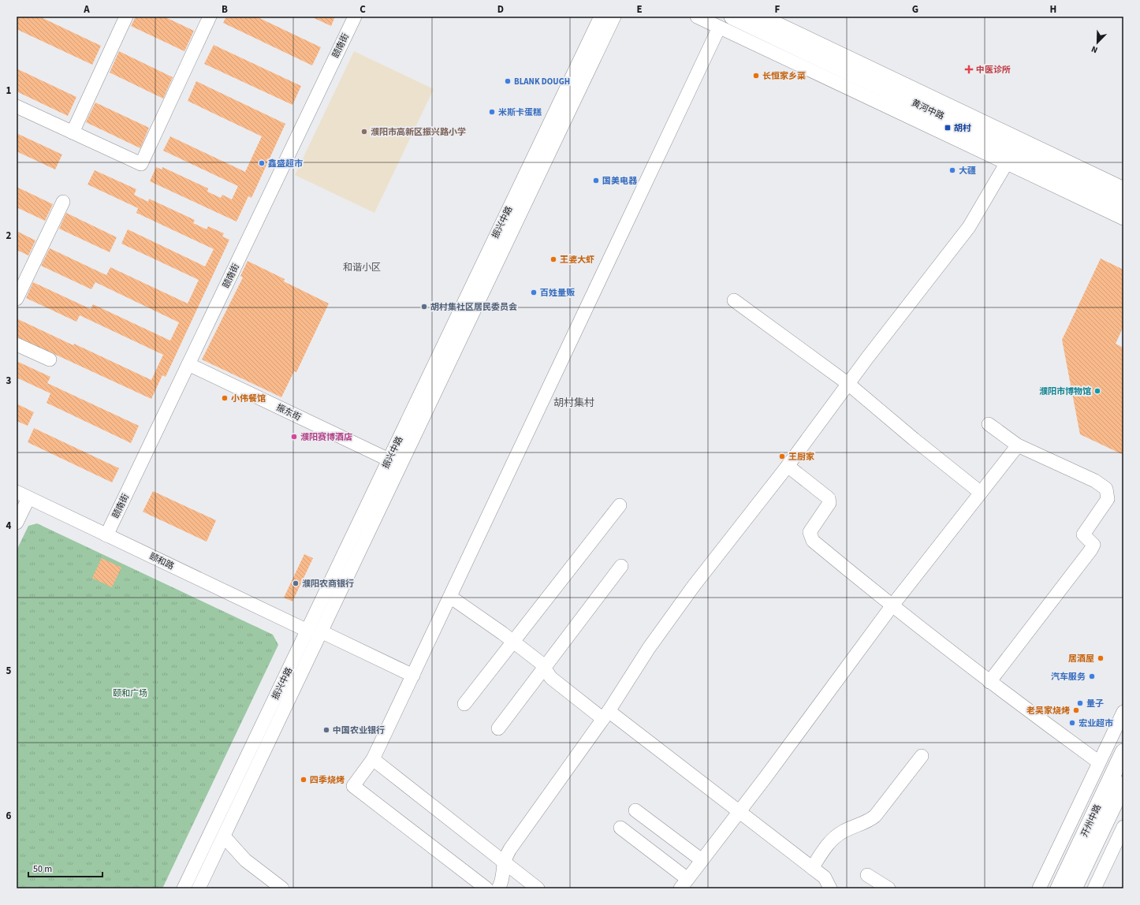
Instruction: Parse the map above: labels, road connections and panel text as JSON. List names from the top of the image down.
{
  "streets": {
    "main road": ["黄河中路", "开州中路"],
    "street": [
      "颐南街",
      "振兴中路",
      "振东街",
      "颐和路"
    ]
  },
  "crossings": [
    ["颐南街", "振东街"],
    ["颐南街", "颐和路"],
    ["振兴中路", "振东街"],
    ["振兴中路", "颐和路"]
  ],
  "districts": ["和谐小区", "胡村集村"],
  "parks": ["颐和广场"],
  "places": {
    "health": ["中医诊所"],
    "other": [
      "长恒家乡菜",
      "BLANK DOUGH",
      "米斯卡蛋糕",
      "濮阳市高新区振兴路小学",
      "鑫盛超市",
      "大疆",
      "国美电器",
      "王婆大虾",
      "百姓量贩",
      "胡村集社区居民委员会",
      "濮阳市博物馆",
      "小伟餐馆",
      "濮阳赛博酒店",
      "王厨家",
      "濮阳农商银行",
      "居酒屋",
      "汽车服务",
      "量子",
      "老吴家烧烤",
      "宏业超市",
      "中国农业银行",
      "四季烧烤"
    ],
    "transit": ["胡村"]
  },
  "scale_bar": "50 m",
  "north": "bottom left",
  "grid": {
    "columns": [
      "A",
      "B",
      "C",
      "D",
      "E",
      "F",
      "G",
      "H"
    ],
    "rows": [
      "1",
      "2",
      "3",
      "4",
      "5",
      "6"
    ]
  }
}
